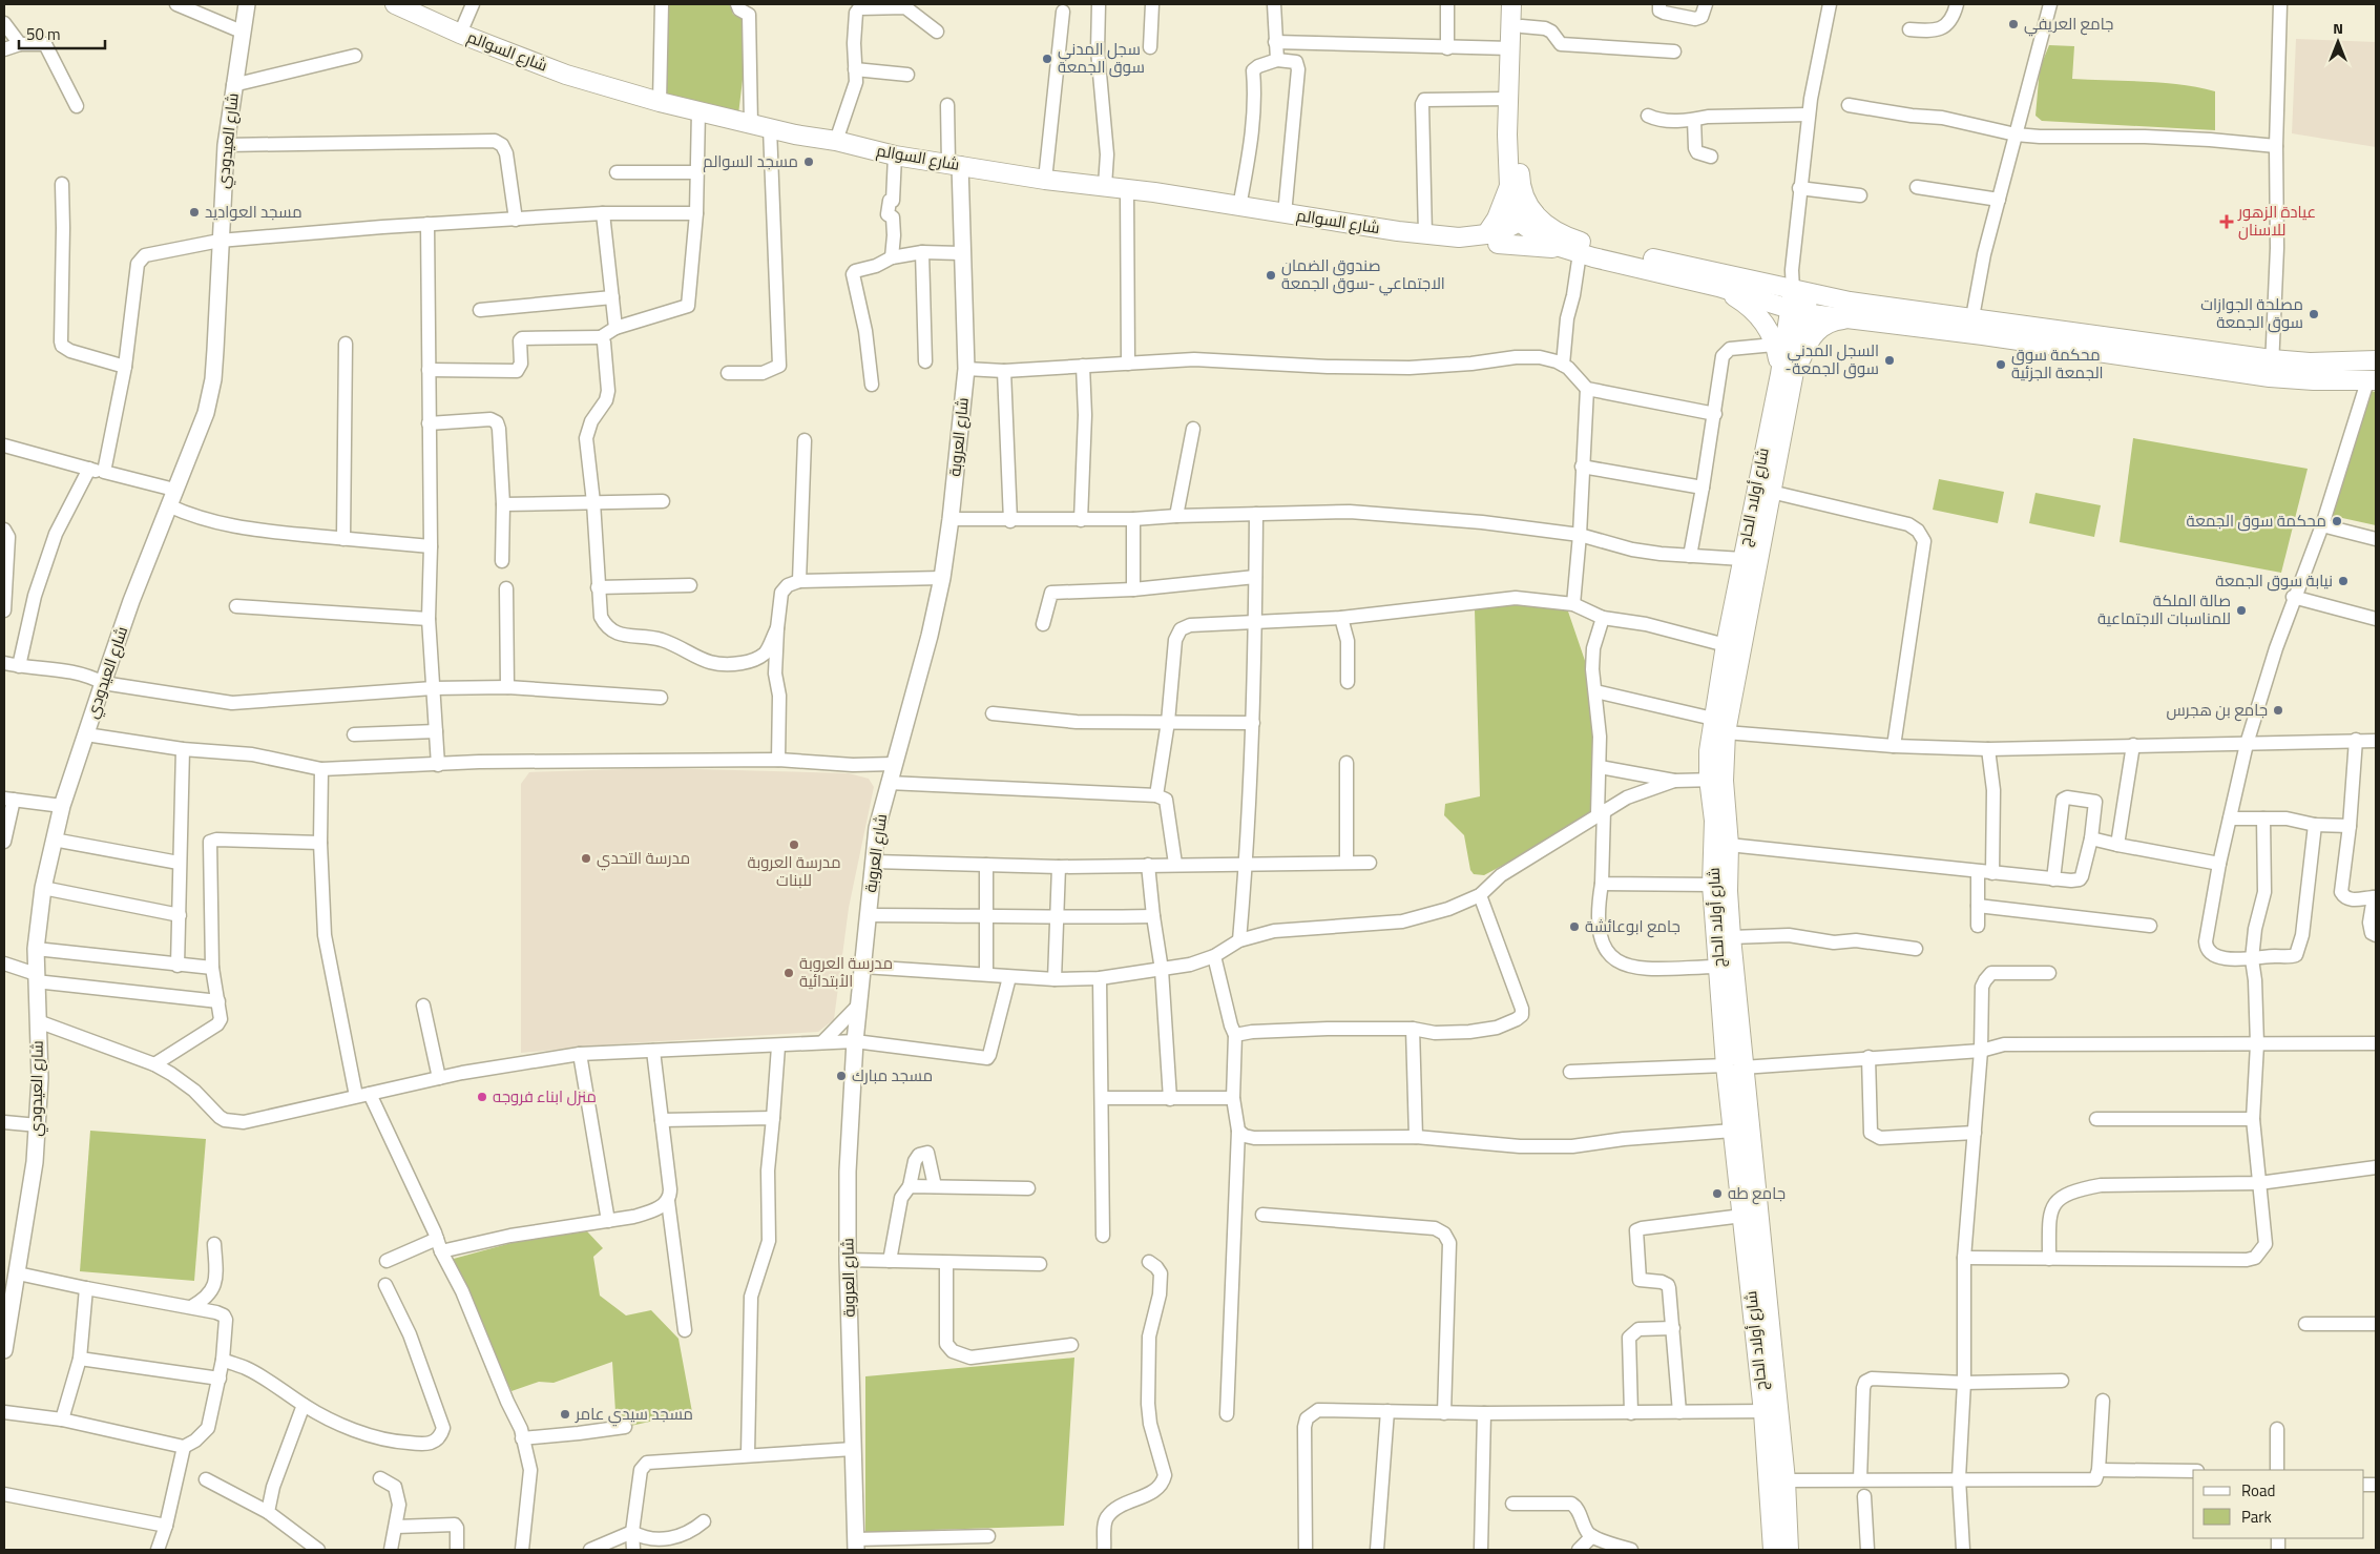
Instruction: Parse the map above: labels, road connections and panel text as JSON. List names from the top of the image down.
{
  "streets": {
    "main road": ["شارع السوالم", "شارع أولاد الحاج"],
    "street": ["شارع العيدودي", "شارع العروبة"]
  },
  "crossings": [
    ["شارع السوالم", "شارع العروبة"]
  ],
  "places": {
    "other": [
      "جامع العريفي",
      "سجل المدني سوق الجمعة",
      "مسجد السوالم",
      "مسجد العواديد",
      "صندوق الضمان الاجتماعي -سوق الجمعة",
      "مصلحة الجوازات سوق الجمعة",
      "السجل المدني -سوق الجمعة",
      "محكمة سوق الجمعة الجزئية",
      "محكمة سوق الجمعة",
      "نيابة سوق الجمعة",
      "صالة الملكة للمناسبات الاجتماعية",
      "جامع بن هجرس",
      "مدرسة العروبة للبنات",
      "مدرسة التحدي",
      "جامع ابوعائشة",
      "مدرسة العروبة الأبتدائية",
      "مسجد مبارك",
      "منزل ابناء فروجه",
      "جامع طه",
      "مسجد سيدي عامر"
    ],
    "health": ["عيادة الزهور للاسنان"]
  },
  "legend": ["Road", "Park"],
  "scale_bar": "50 m",
  "north": "top"
}
